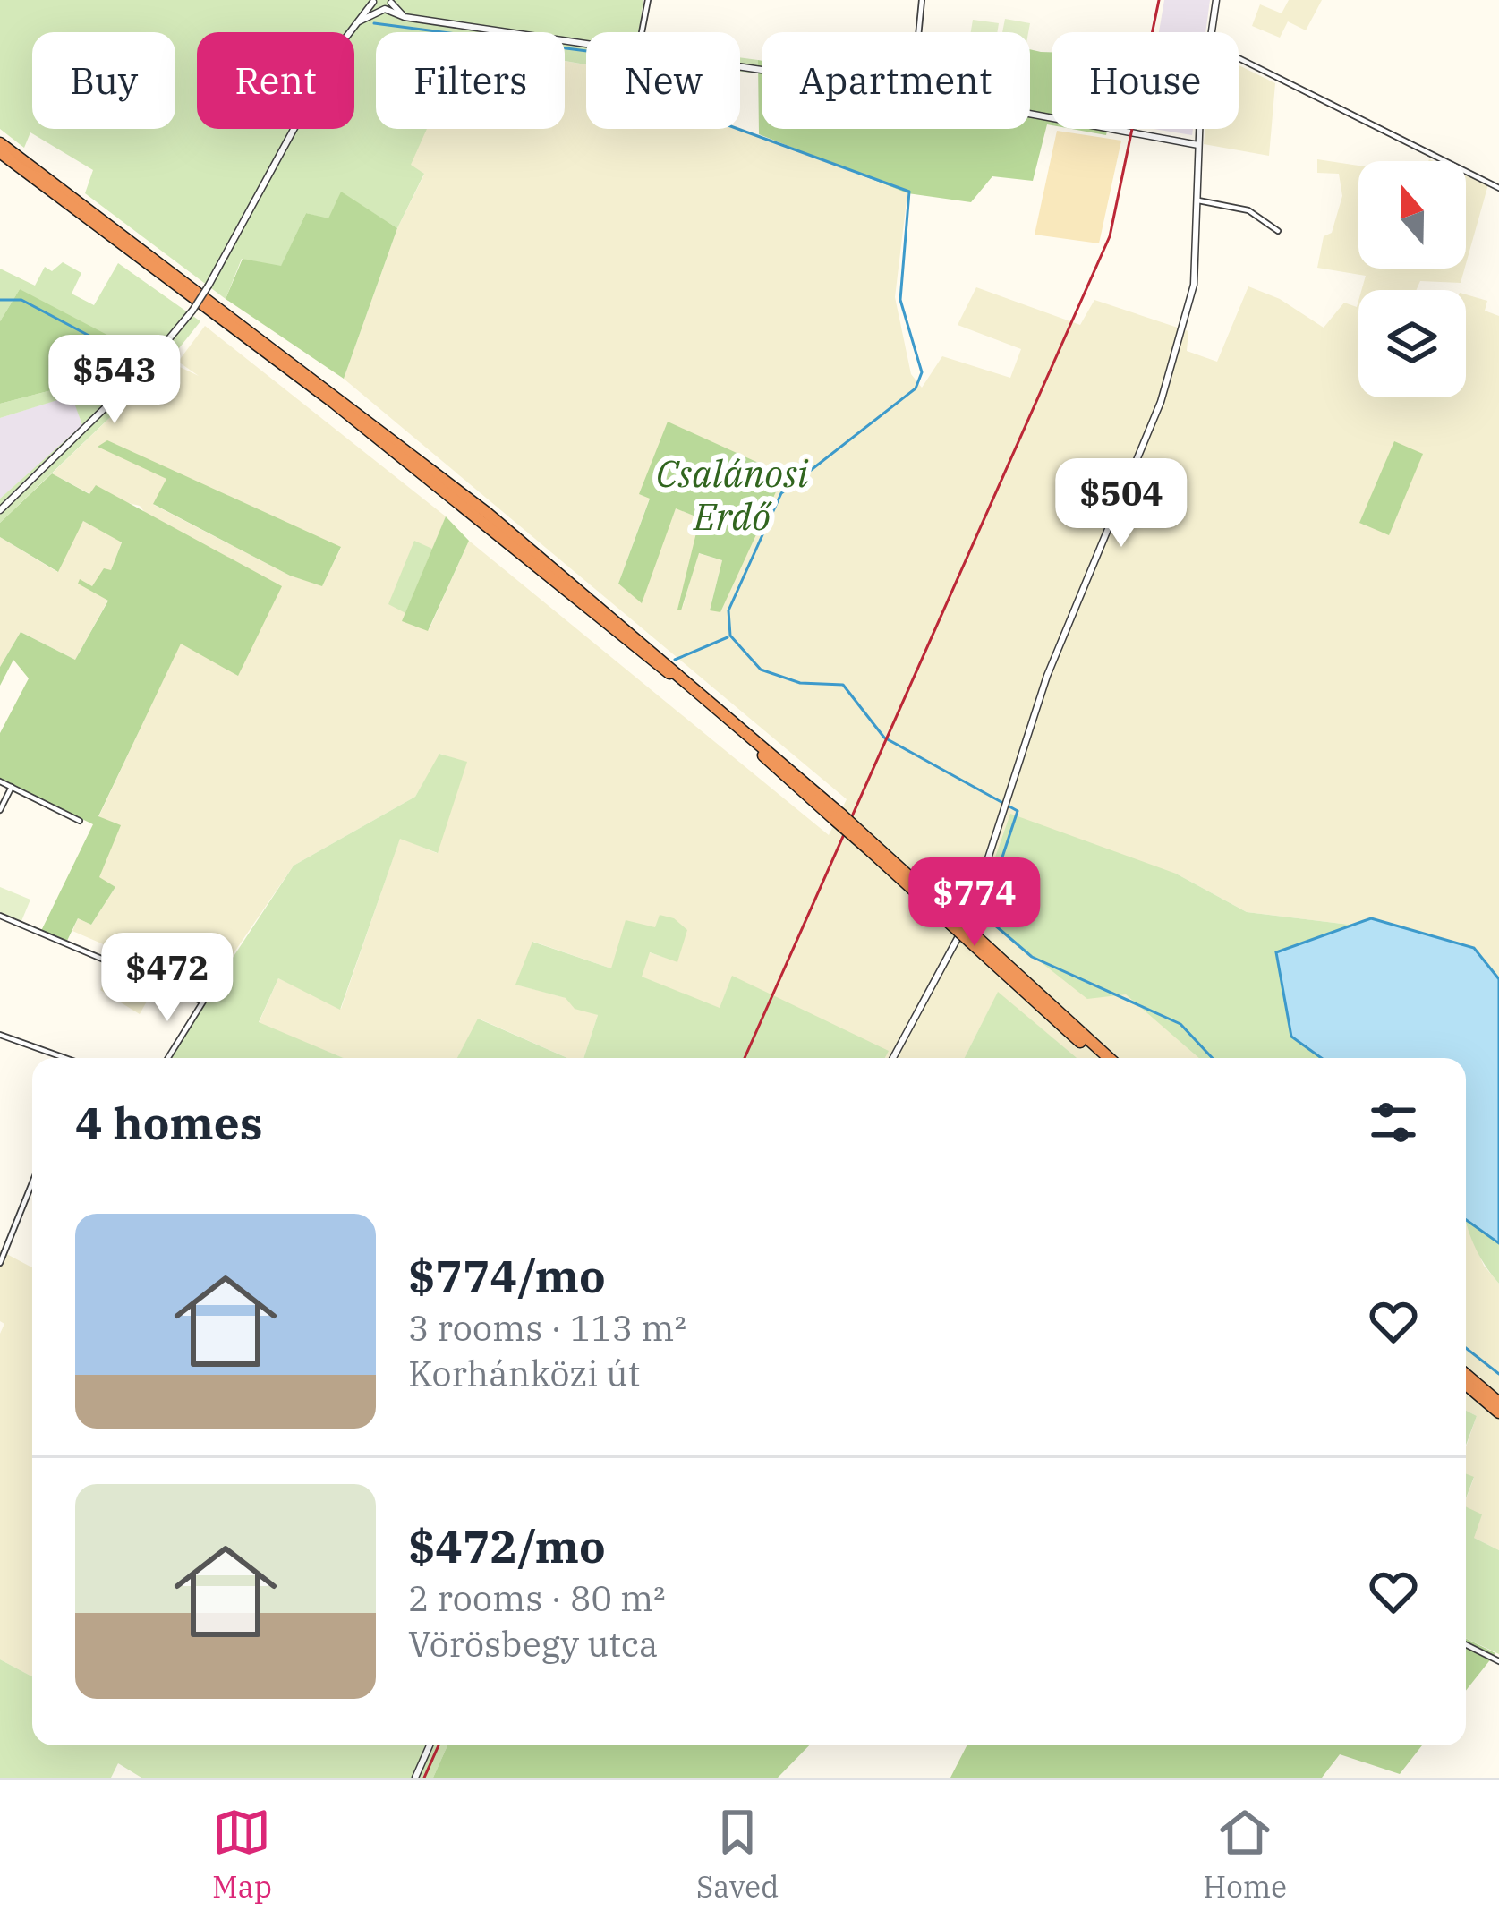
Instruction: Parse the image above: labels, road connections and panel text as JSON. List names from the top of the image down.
{
  "parks": ["Csalánosi Erdő"],
  "north": "top",
  "page": {
    "chip": [
      "Buy",
      "Rent",
      "Filters",
      "New",
      "Apartment",
      "House"
    ],
    "price": [
      "$543",
      "$504",
      "$774",
      "$472"
    ],
    "heading": "4 homes",
    "list": [
      {
        "name": "$774/mo",
        "note": "3 rooms · 113 m² · Korhánközi út"
      },
      {
        "name": "$472/mo",
        "note": "2 rooms · 80 m² · Vörösbegy utca"
      }
    ],
    "tabs": ["Map", "Saved", "Home"]
  }
}
